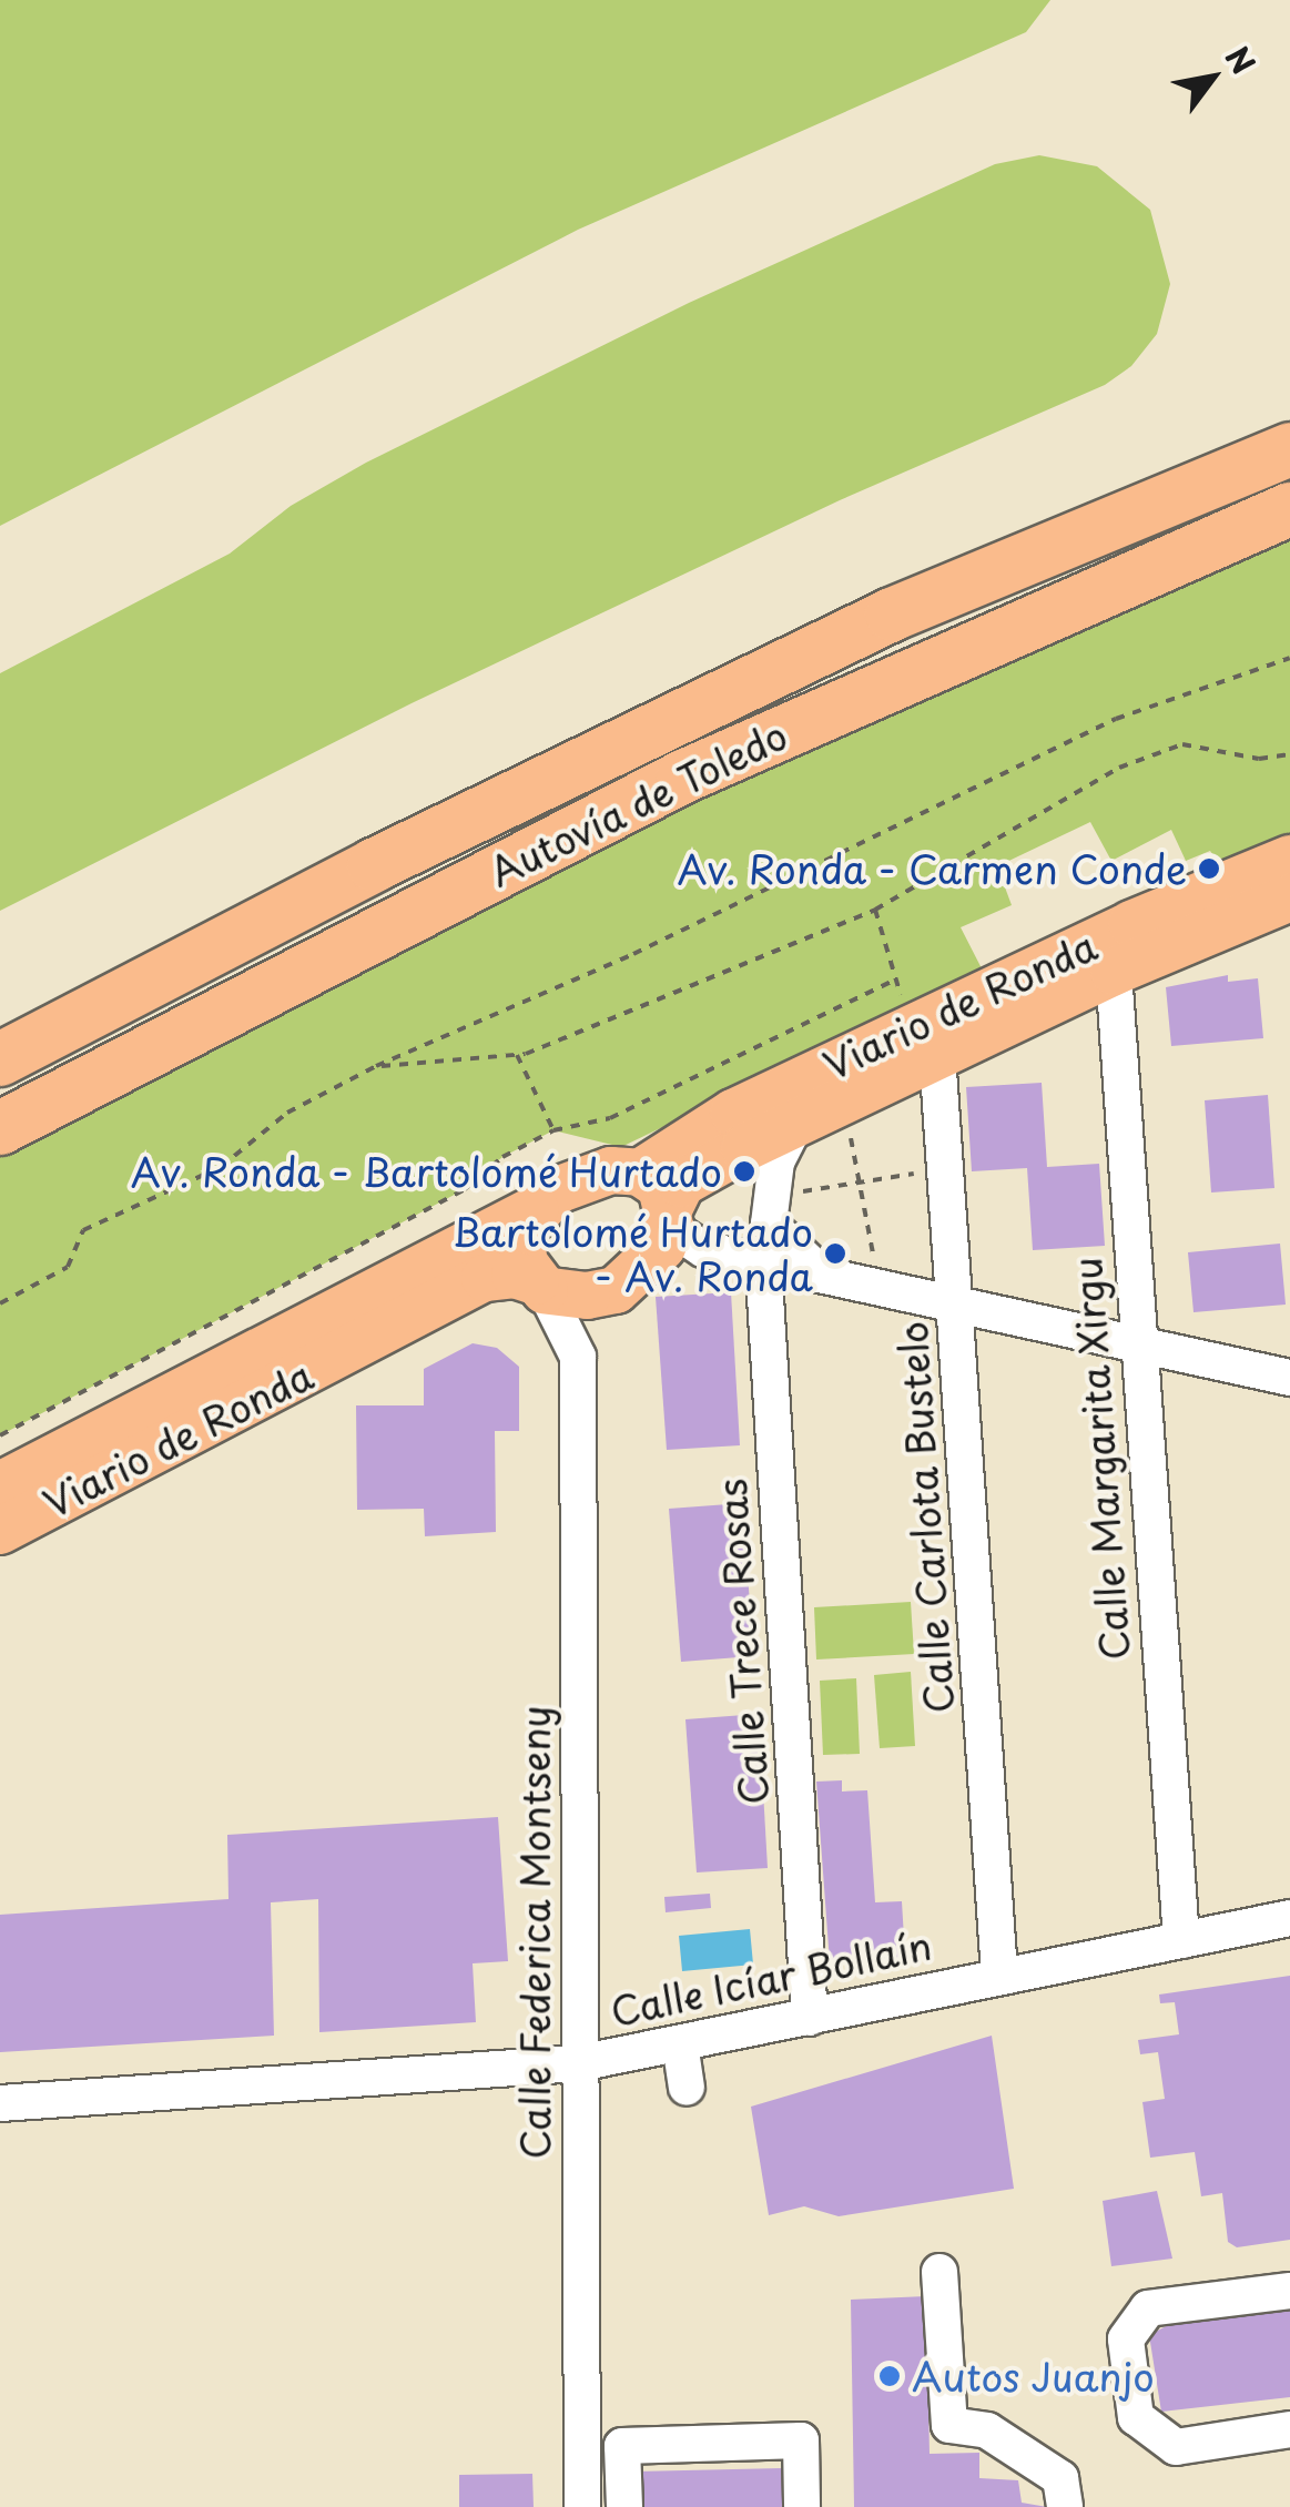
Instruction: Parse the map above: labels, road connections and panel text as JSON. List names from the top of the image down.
{
  "streets": {
    "highway": ["Autovía de Toledo"],
    "main road": ["Viario de Ronda"],
    "street": [
      "Calle Margarita Xirgu",
      "Calle Carlota Bustelo",
      "Calle Trece Rosas",
      "Calle Federica Montseny",
      "Calle Icíar Bollaín"
    ]
  },
  "crossings": [
    ["Viario de Ronda", "Calle Margarita Xirgu"],
    ["Viario de Ronda", "Calle Carlota Bustelo"],
    ["Viario de Ronda", "Calle Federica Montseny"],
    ["Calle Margarita Xirgu", "Calle Icíar Bollaín"],
    ["Calle Carlota Bustelo", "Calle Icíar Bollaín"],
    ["Calle Trece Rosas", "Calle Icíar Bollaín"],
    ["Calle Federica Montseny", "Calle Icíar Bollaín"]
  ],
  "places": [
    "Av. Ronda - Carmen Conde",
    "Av. Ronda - Bartolomé Hurtado",
    "Bartolomé Hurtado - Av. Ronda",
    "Autos Juanjo"
  ],
  "north": "top right"
}
